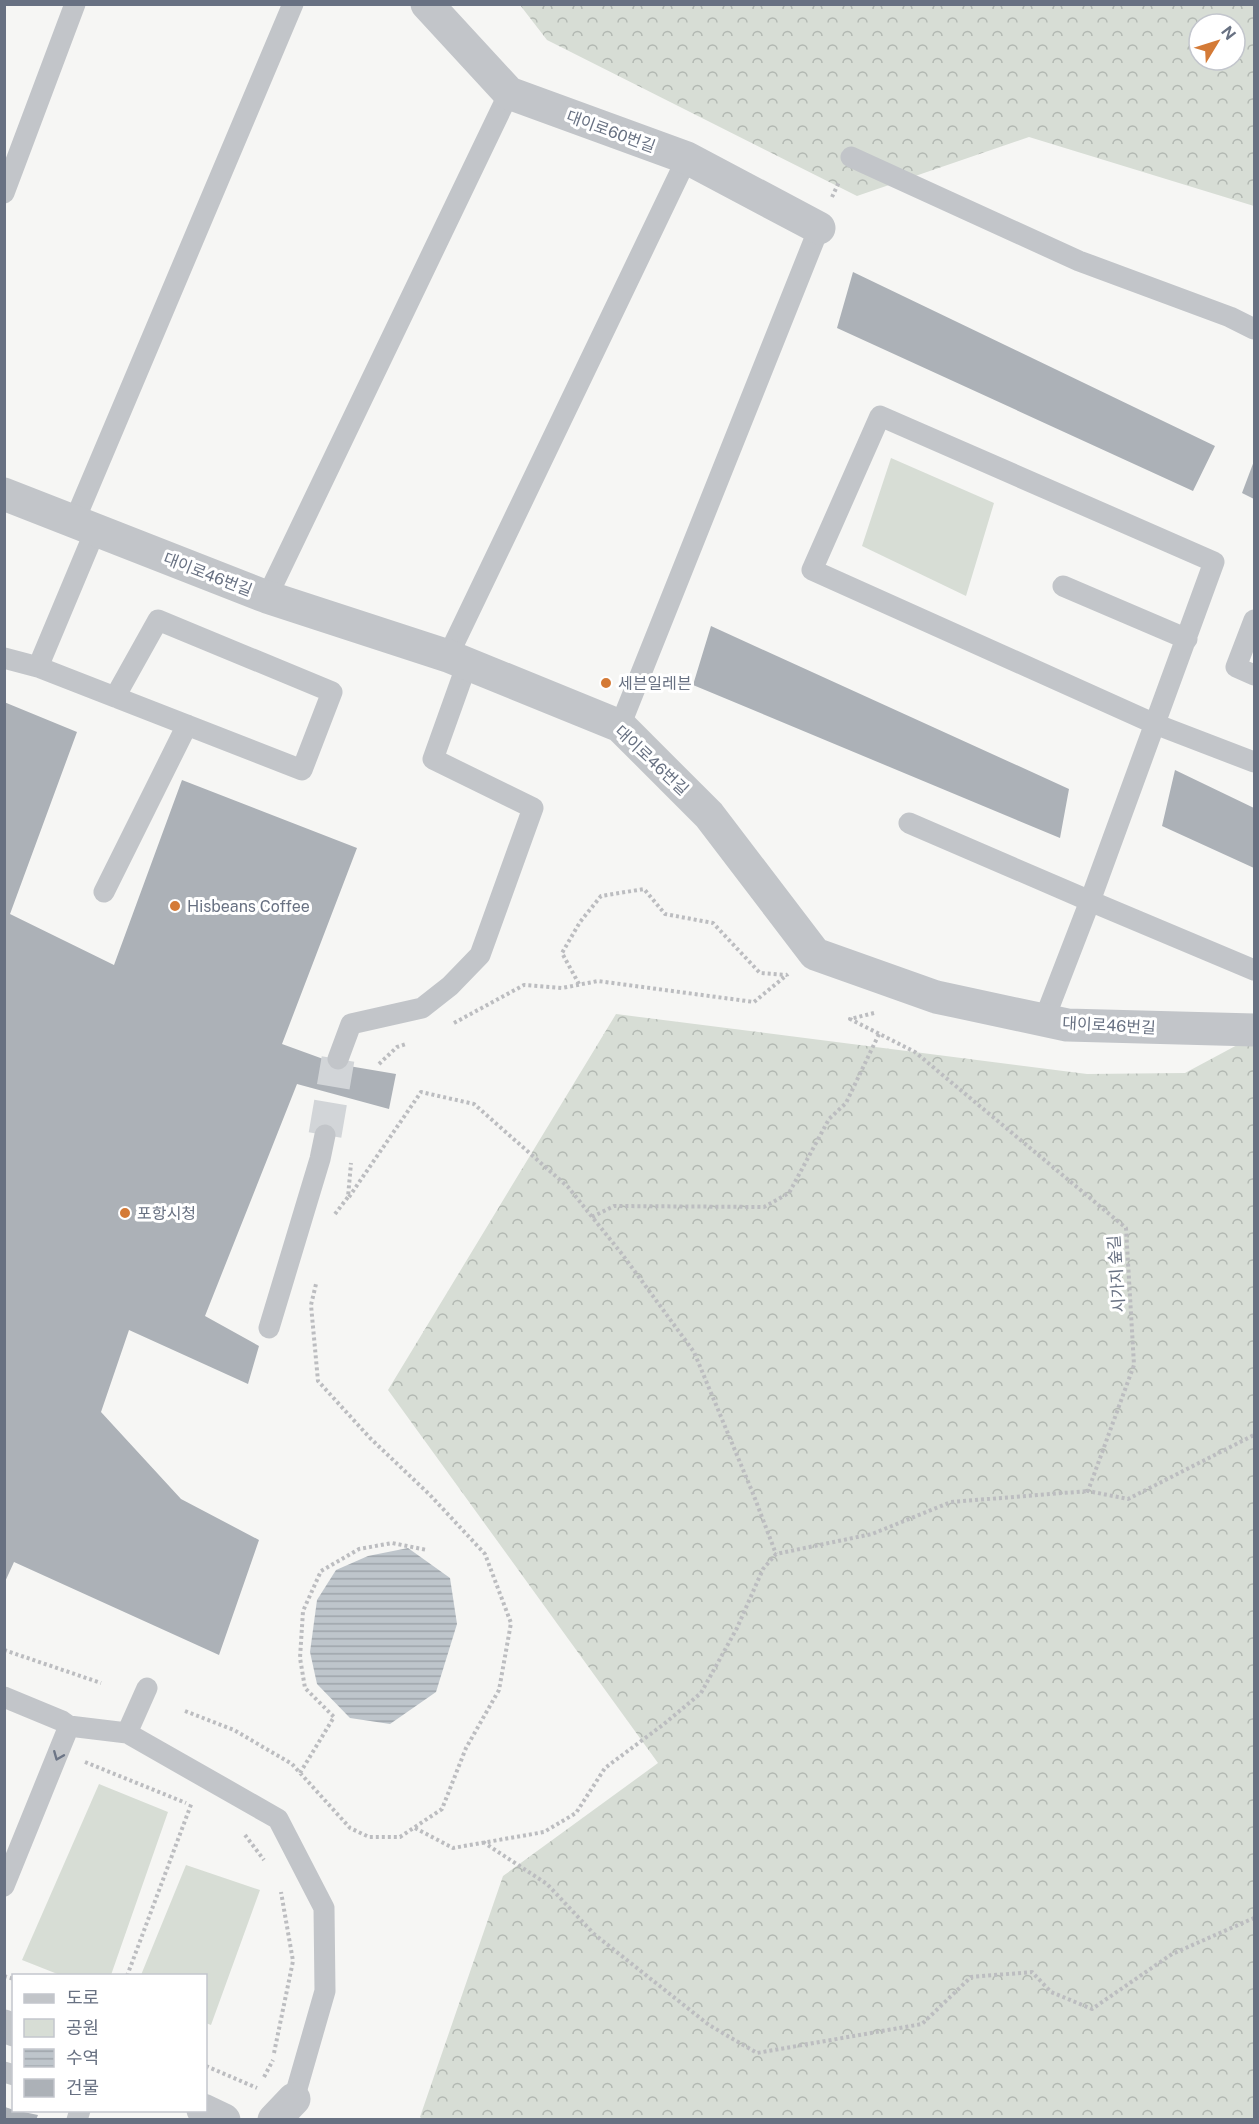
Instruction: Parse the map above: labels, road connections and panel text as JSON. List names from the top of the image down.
{
  "streets": {
    "street": ["대이로60번길", "대이로46번길"],
    "path": ["시가지 숲길"]
  },
  "places": ["세븐일레븐", "Hisbeans Coffee", "포항시청"],
  "legend": [
    "도로",
    "공원",
    "수역",
    "건물"
  ],
  "north": "top right"
}
